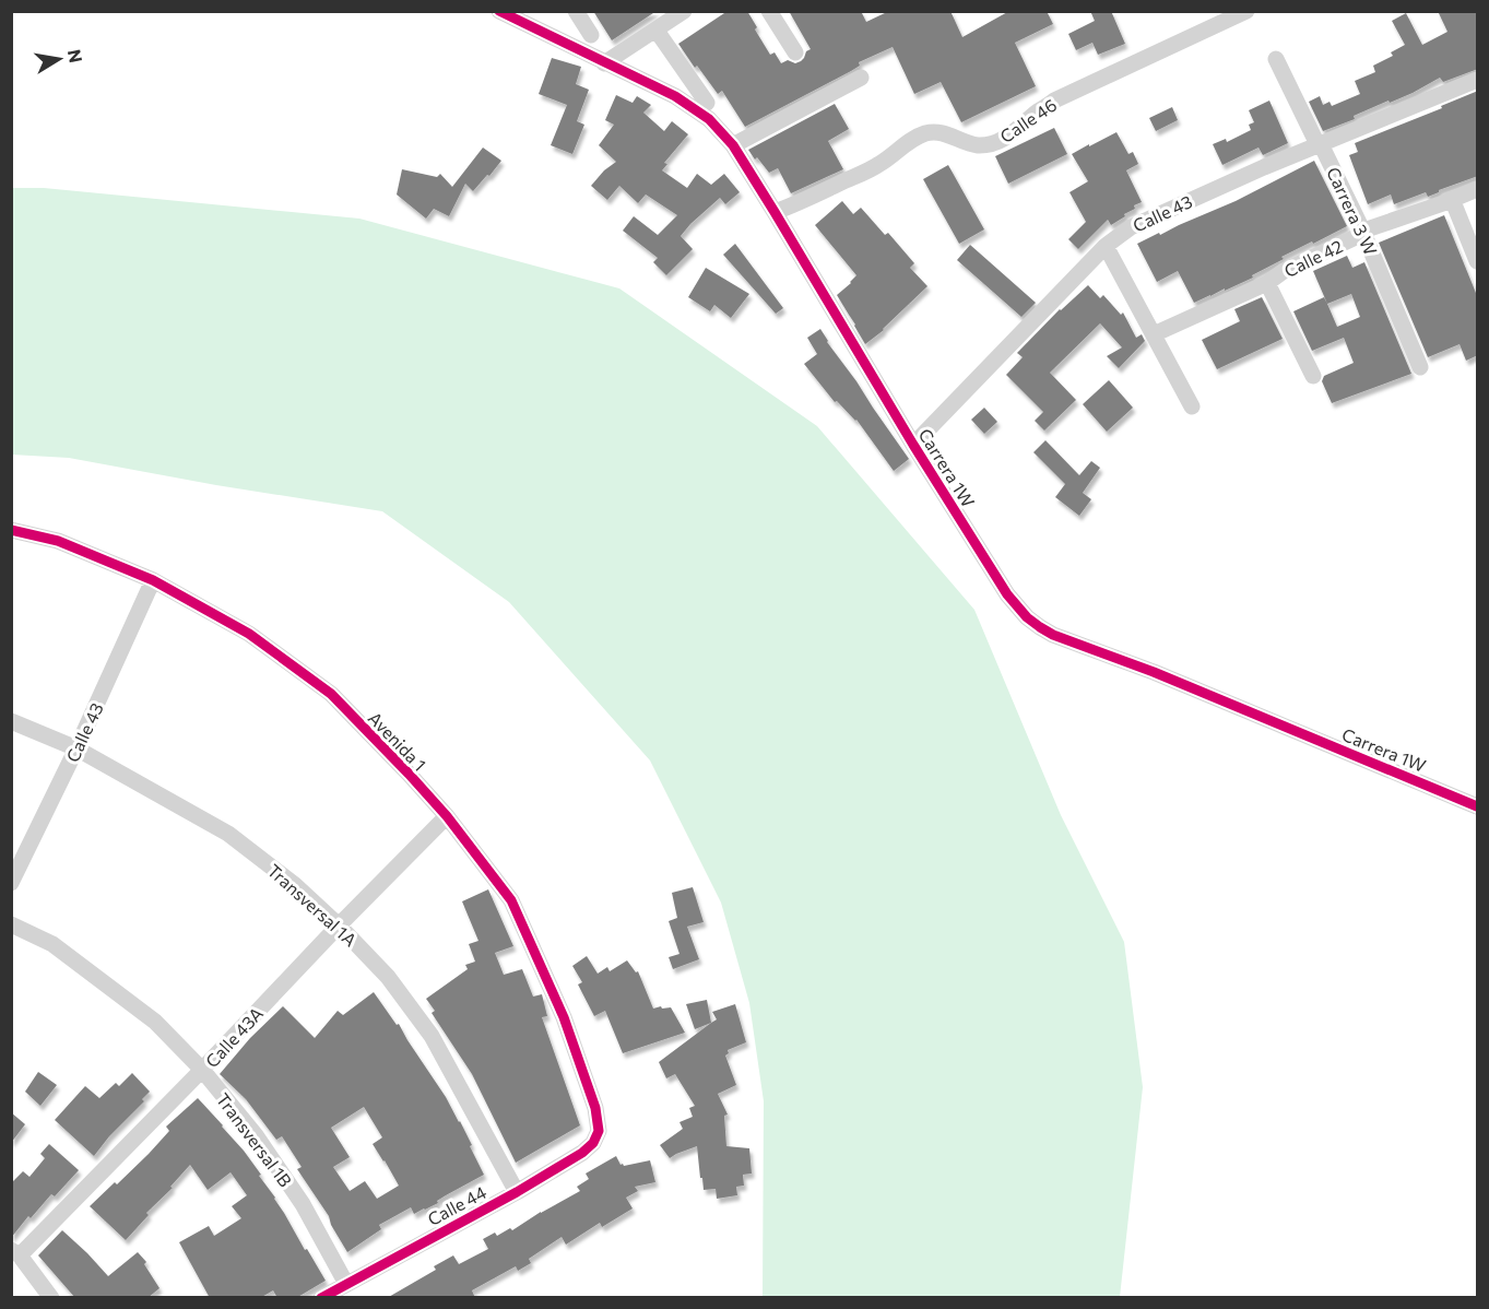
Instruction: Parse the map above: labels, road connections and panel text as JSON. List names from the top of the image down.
{
  "streets": {
    "street": [
      "Calle 46",
      "Carrera 3 W",
      "Calle 43",
      "Calle 42",
      "Carrera 1W",
      "Avenida 1",
      "Transversal 1A",
      "Calle 43A",
      "Transversal 1B",
      "Calle 44"
    ]
  },
  "crossings": [
    ["Calle 46", "Carrera 1W"],
    ["Carrera 3 W", "Calle 43"],
    ["Carrera 3 W", "Calle 42"],
    ["Calle 43", "Carrera 1W"],
    ["Calle 43", "Avenida 1"],
    ["Calle 43", "Transversal 1A"],
    ["Avenida 1", "Calle 43A"],
    ["Avenida 1", "Calle 44"],
    ["Transversal 1A", "Calle 43A"],
    ["Transversal 1A", "Calle 44"],
    ["Calle 43A", "Transversal 1B"],
    ["Transversal 1B", "Calle 44"]
  ],
  "north": "right"
}
